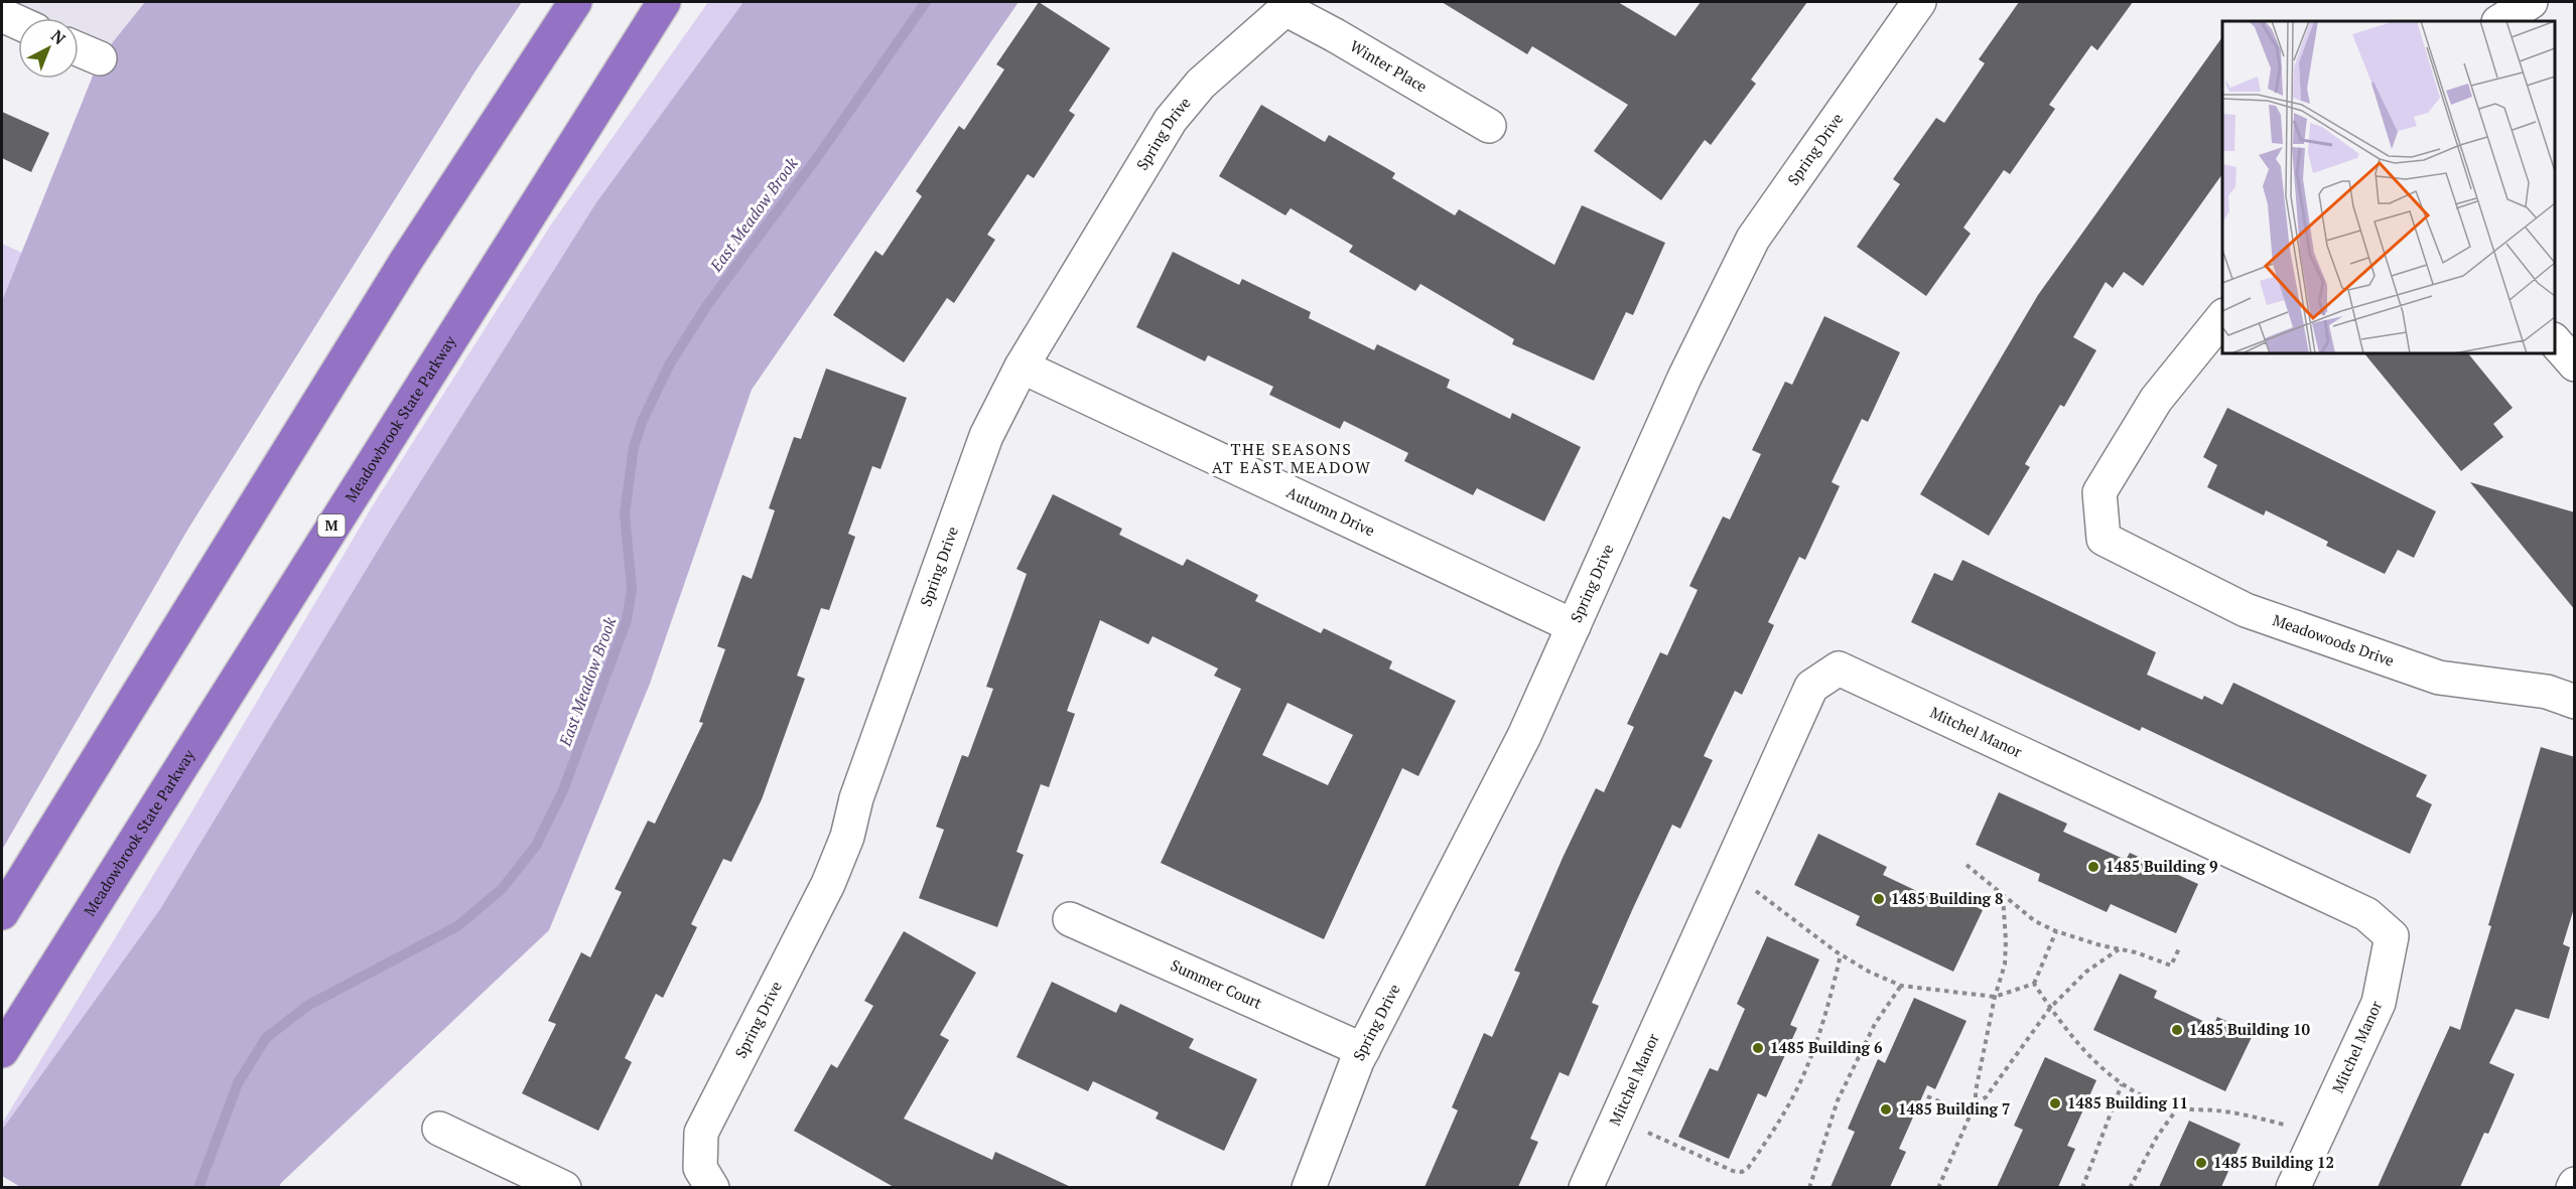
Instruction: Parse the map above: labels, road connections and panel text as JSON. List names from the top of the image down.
{
  "streets": {
    "highway": ["Meadowbrook State Parkway", "M"],
    "street": [
      "Winter Place",
      "Spring Drive",
      "Autumn Drive",
      "Meadowoods Drive",
      "Mitchel Manor",
      "Summer Court"
    ]
  },
  "crossings": [
    ["Winter Place", "Spring Drive"],
    ["Spring Drive", "Autumn Drive"],
    ["Spring Drive", "Summer Court"]
  ],
  "districts": ["THE SEASONS AT EAST MEADOW"],
  "water": ["East Meadow Brook"],
  "places": [
    "1485 Building 9",
    "1485 Building 8",
    "1485 Building 10",
    "1485 Building 6",
    "1485 Building 11",
    "1485 Building 7",
    "1485 Building 12"
  ],
  "north": "top right"
}
